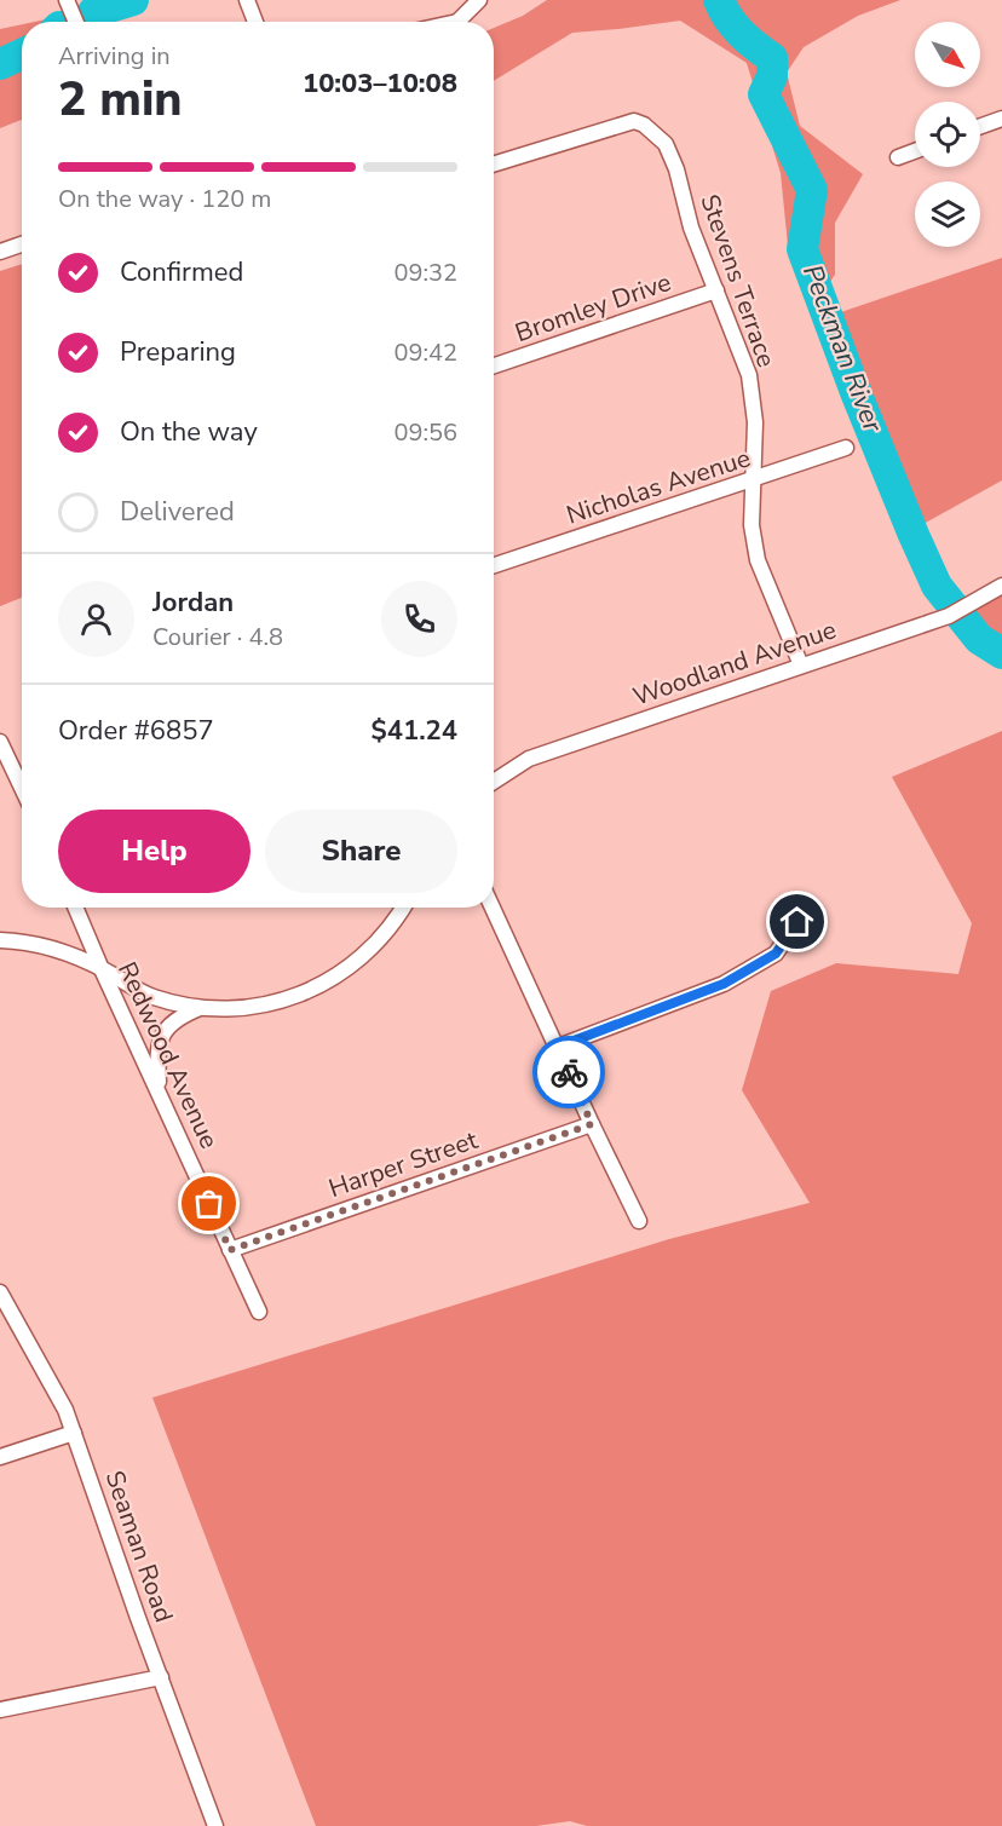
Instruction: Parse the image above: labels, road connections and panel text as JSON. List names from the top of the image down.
{
  "streets": {
    "street": [
      "Stevens Terrace",
      "Bromley Drive",
      "Nicholas Avenue",
      "Woodland Avenue",
      "Redwood Avenue",
      "Harper Street",
      "Seaman Road"
    ]
  },
  "crossings": [
    ["Stevens Terrace", "Bromley Drive"],
    ["Stevens Terrace", "Nicholas Avenue"],
    ["Stevens Terrace", "Woodland Avenue"],
    ["Redwood Avenue", "Harper Street"]
  ],
  "water": ["Peckman River"],
  "north": "bottom right",
  "page": {
    "heading": ["2 min", "Arriving in", "10:03–10:08"],
    "panel": [
      "Jordan",
      "Courier · 4.8",
      "Order #6857",
      "$41.24"
    ],
    "bar": "On the way · 120 m",
    "list": [
      ["Confirmed", "09:32"],
      ["Preparing", "09:42"],
      ["On the way", "09:56"],
      "Delivered"
    ],
    "buttons": ["Help", "Share"]
  }
}
